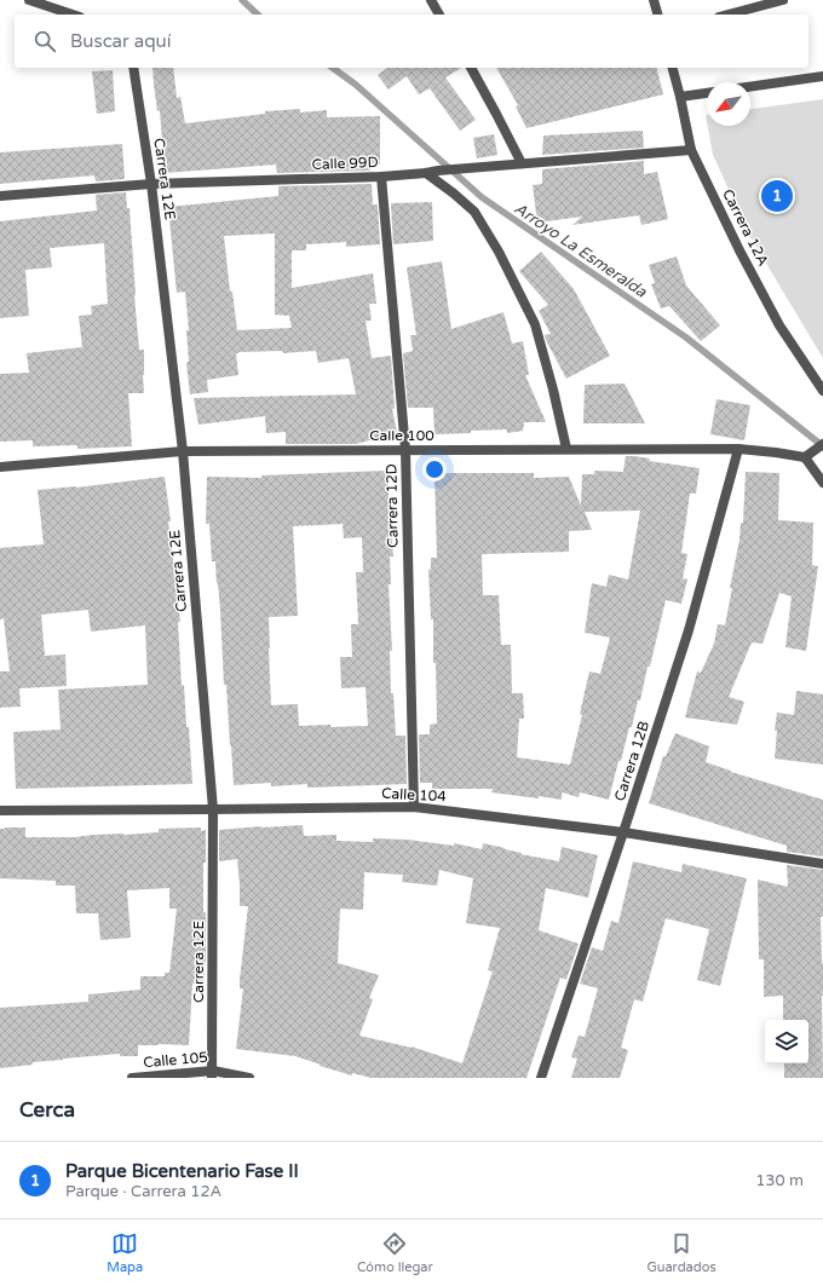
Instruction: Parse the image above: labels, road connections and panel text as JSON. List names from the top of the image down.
{
  "streets": {
    "street": [
      "Calle 99D",
      "Carrera 12E",
      "Carrera 12A",
      "Calle 100",
      "Carrera 12D",
      "Carrera 12B",
      "Calle 104",
      "Calle 105"
    ]
  },
  "crossings": [
    ["Calle 99D", "Carrera 12E"],
    ["Calle 99D", "Carrera 12A"],
    ["Calle 99D", "Carrera 12D"],
    ["Carrera 12E", "Calle 100"],
    ["Carrera 12E", "Calle 104"],
    ["Carrera 12E", "Calle 105"],
    ["Calle 100", "Carrera 12D"],
    ["Calle 100", "Carrera 12B"],
    ["Carrera 12D", "Calle 104"],
    ["Carrera 12B", "Calle 104"]
  ],
  "water": ["Arroyo La Esmeralda"],
  "north": "bottom left",
  "page": {
    "search": "Buscar aquí",
    "pins": "1",
    "heading": "Cerca",
    "list": [
      {
        "mark": "1",
        "name": "Parque Bicentenario Fase II",
        "note": "Parque · Carrera 12A",
        "value": "130 m"
      }
    ],
    "nav": ["Mapa", "Cómo llegar", "Guardados"]
  }
}
